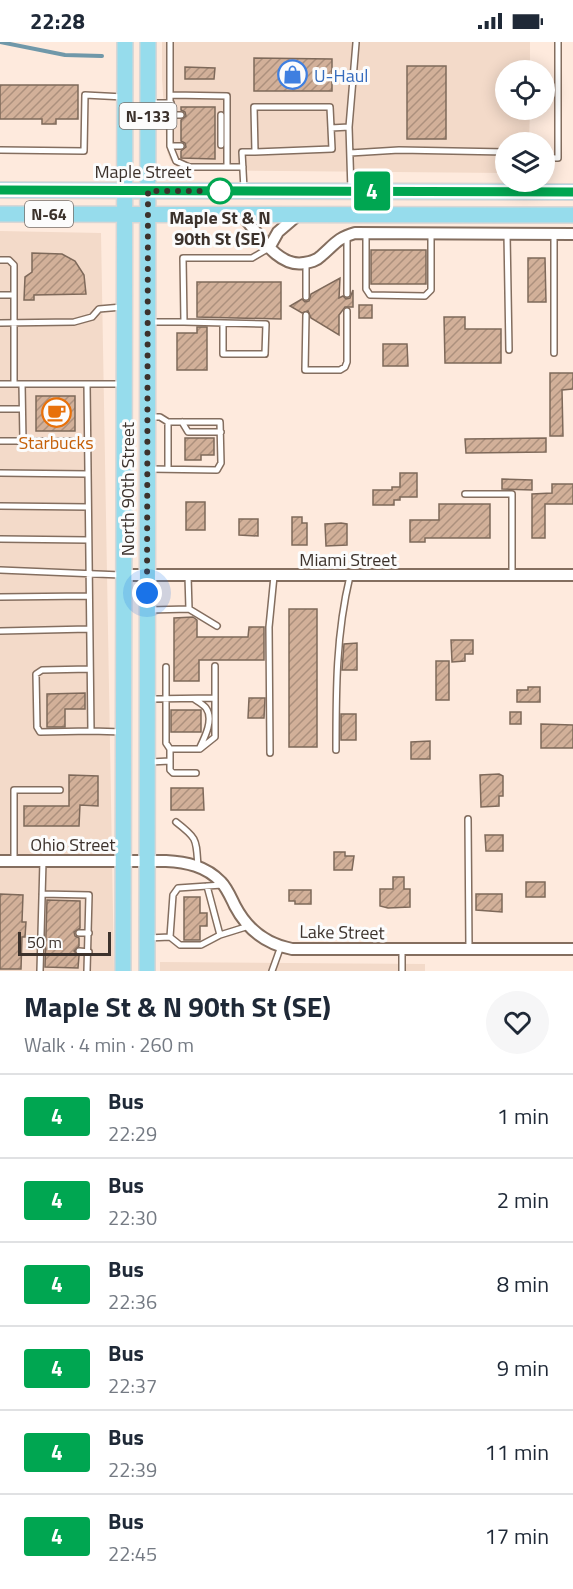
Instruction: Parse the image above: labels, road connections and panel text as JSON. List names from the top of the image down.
{
  "streets": {
    "main road": [
      "N-133",
      "Maple Street",
      "N-64",
      "North 90th Street"
    ],
    "street": ["Miami Street", "Ohio Street", "Lake Street"]
  },
  "crossings": [
    ["Maple Street", "North 90th Street"],
    ["N-64", "North 90th Street"],
    ["North 90th Street", "Miami Street"],
    ["North 90th Street", "Ohio Street"],
    ["North 90th Street", "Lake Street"],
    ["Ohio Street", "Lake Street"]
  ],
  "places": {
    "shop": ["U-Haul"],
    "other": ["Maple St & N 90th St (SE)"],
    "cafe": ["Starbucks"]
  },
  "lines": ["bus line 4"],
  "scale_bar": "50 m",
  "page": {
    "status": "22:28",
    "on_map": "4",
    "scale": "50 m",
    "heading": ["Maple St & N 90th St (SE)", "Walk · 4 min · 260 m"],
    "list": [
      {
        "mark": "4",
        "name": "Bus",
        "note": "22:29",
        "value": "1 min"
      },
      {
        "mark": "4",
        "name": "Bus",
        "note": "22:30",
        "value": "2 min"
      },
      {
        "mark": "4",
        "name": "Bus",
        "note": "22:36",
        "value": "8 min"
      },
      {
        "mark": "4",
        "name": "Bus",
        "note": "22:37",
        "value": "9 min"
      },
      {
        "mark": "4",
        "name": "Bus",
        "note": "22:39",
        "value": "11 min"
      },
      {
        "mark": "4",
        "name": "Bus",
        "note": "22:45",
        "value": "17 min"
      }
    ]
  }
}
